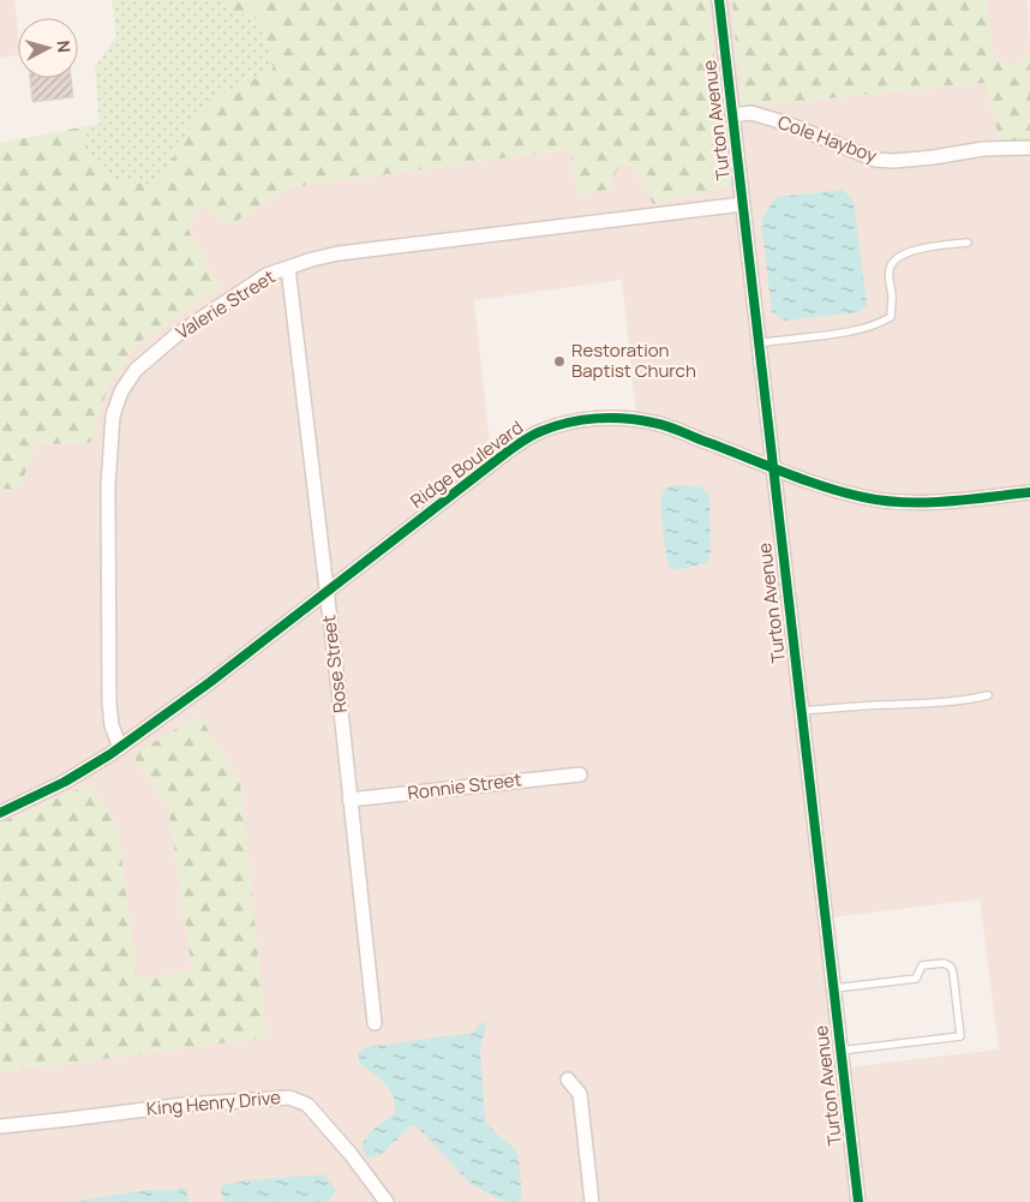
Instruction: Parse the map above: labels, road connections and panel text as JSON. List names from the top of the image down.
{
  "streets": {
    "street": [
      "Turton Avenue",
      "Cole Hayboy",
      "Valerie Street",
      "Ridge Boulevard",
      "Rose Street",
      "Ronnie Street",
      "King Henry Drive"
    ]
  },
  "crossings": [
    ["Turton Avenue", "Cole Hayboy"],
    ["Turton Avenue", "Valerie Street"],
    ["Turton Avenue", "Ridge Boulevard"],
    ["Valerie Street", "Ridge Boulevard"],
    ["Valerie Street", "Rose Street"],
    ["Ridge Boulevard", "Rose Street"],
    ["Rose Street", "Ronnie Street"]
  ],
  "places": ["Restoration Baptist Church"],
  "north": "right"
}
